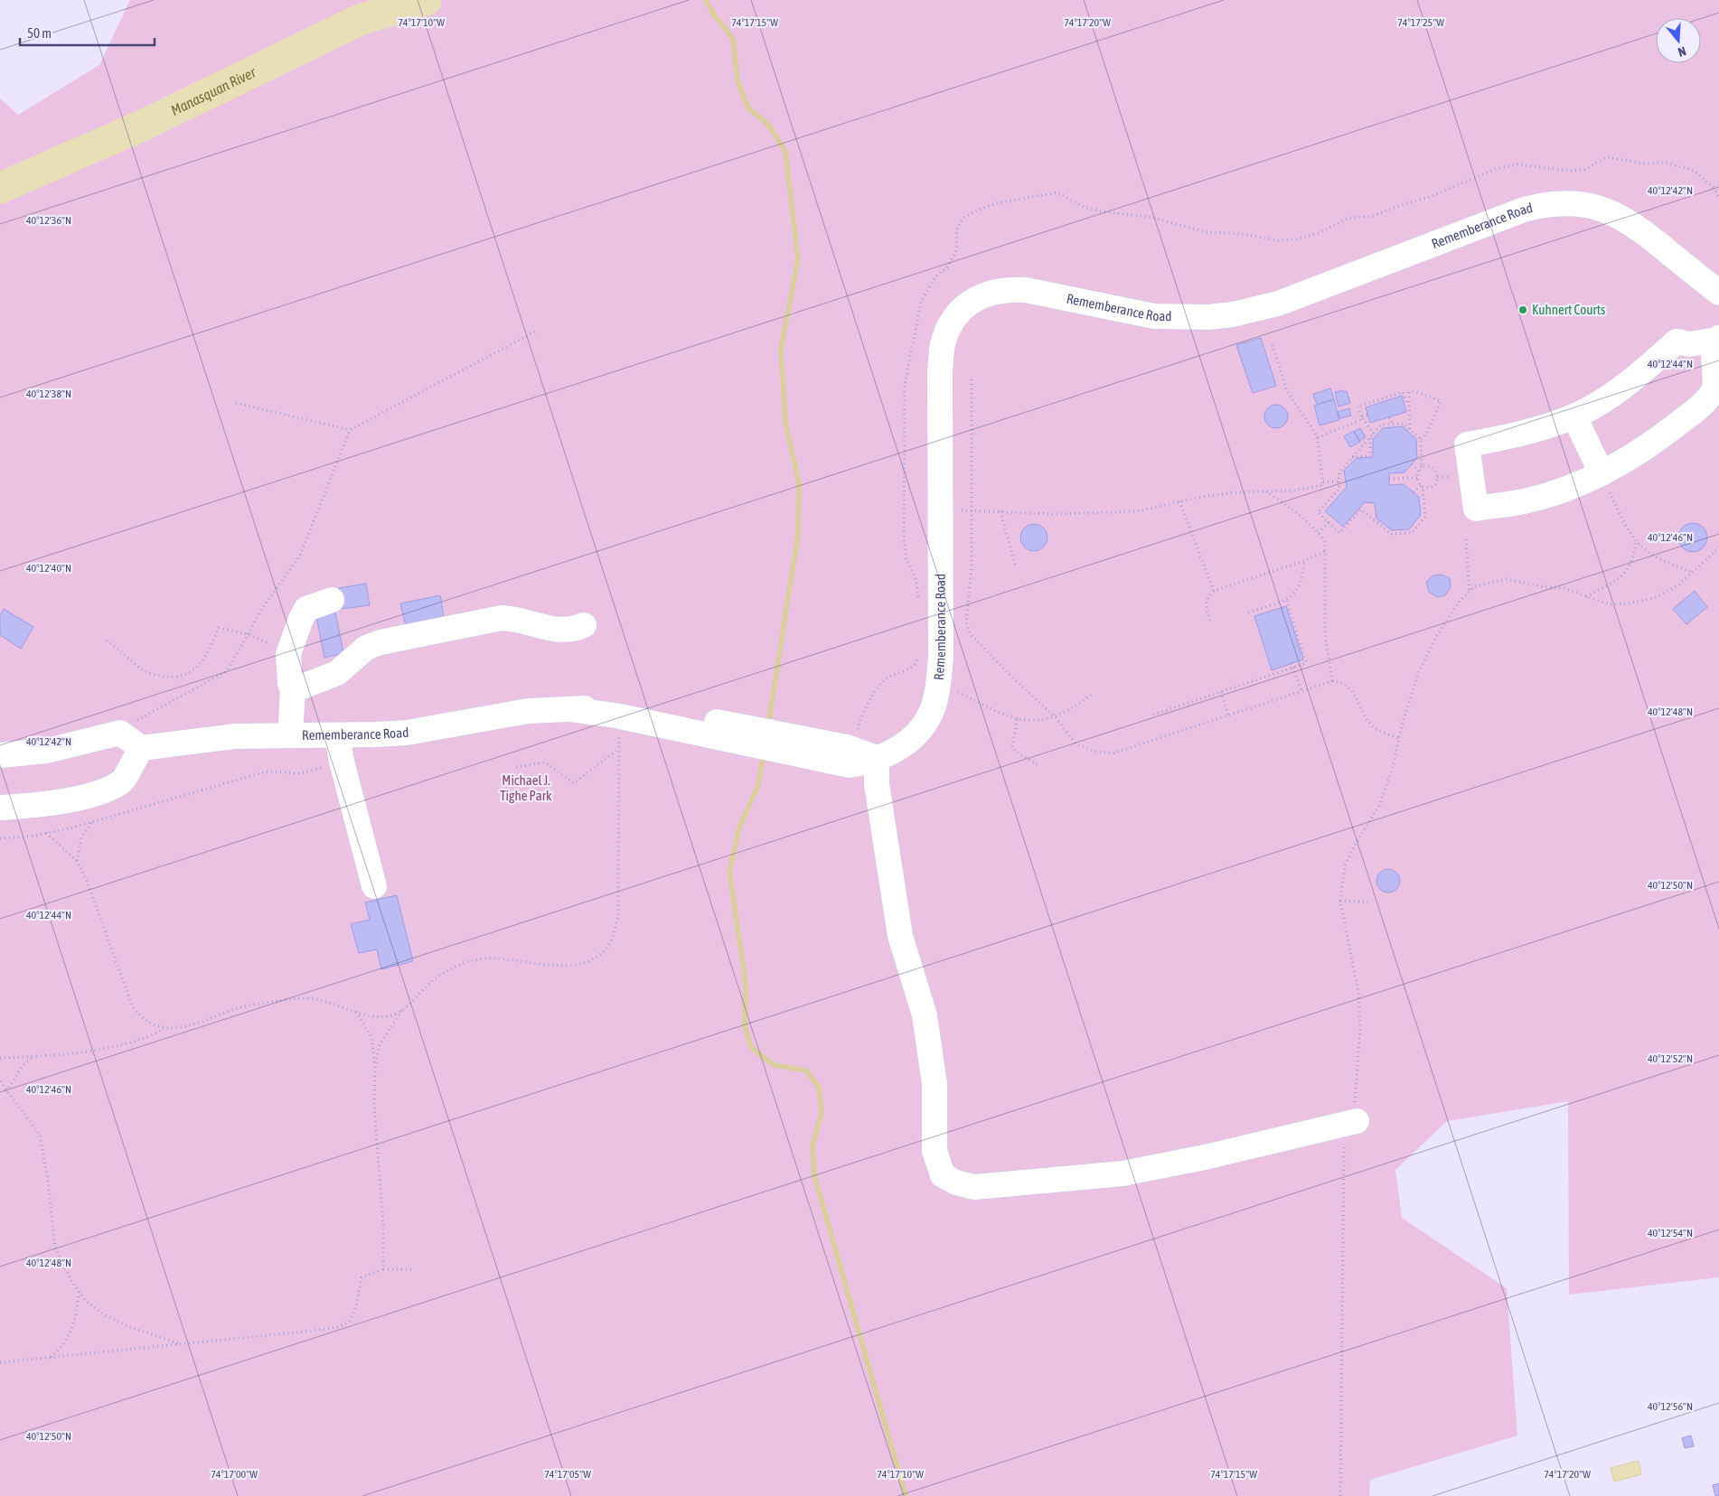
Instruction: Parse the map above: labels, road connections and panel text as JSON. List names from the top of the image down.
{
  "streets": {
    "street": ["Rememberance Road"]
  },
  "water": ["Manasquan River"],
  "parks": ["Michael J. Tighe Park"],
  "places": ["Kuhnert Courts"],
  "scale_bar": "50 m",
  "north": "bottom",
  "coordinates": [
    "74°17'10\"W",
    "74°17'15\"W",
    "74°17'20\"W",
    "74°17'25\"W",
    "40°12'42\"N",
    "40°12'36\"N",
    "40°12'44\"N",
    "40°12'38\"N",
    "40°12'46\"N",
    "40°12'40\"N",
    "40°12'48\"N",
    "40°12'50\"N",
    "40°12'52\"N",
    "40°12'54\"N",
    "40°12'56\"N",
    "74°17'00\"W",
    "74°17'05\"W"
  ]
}
